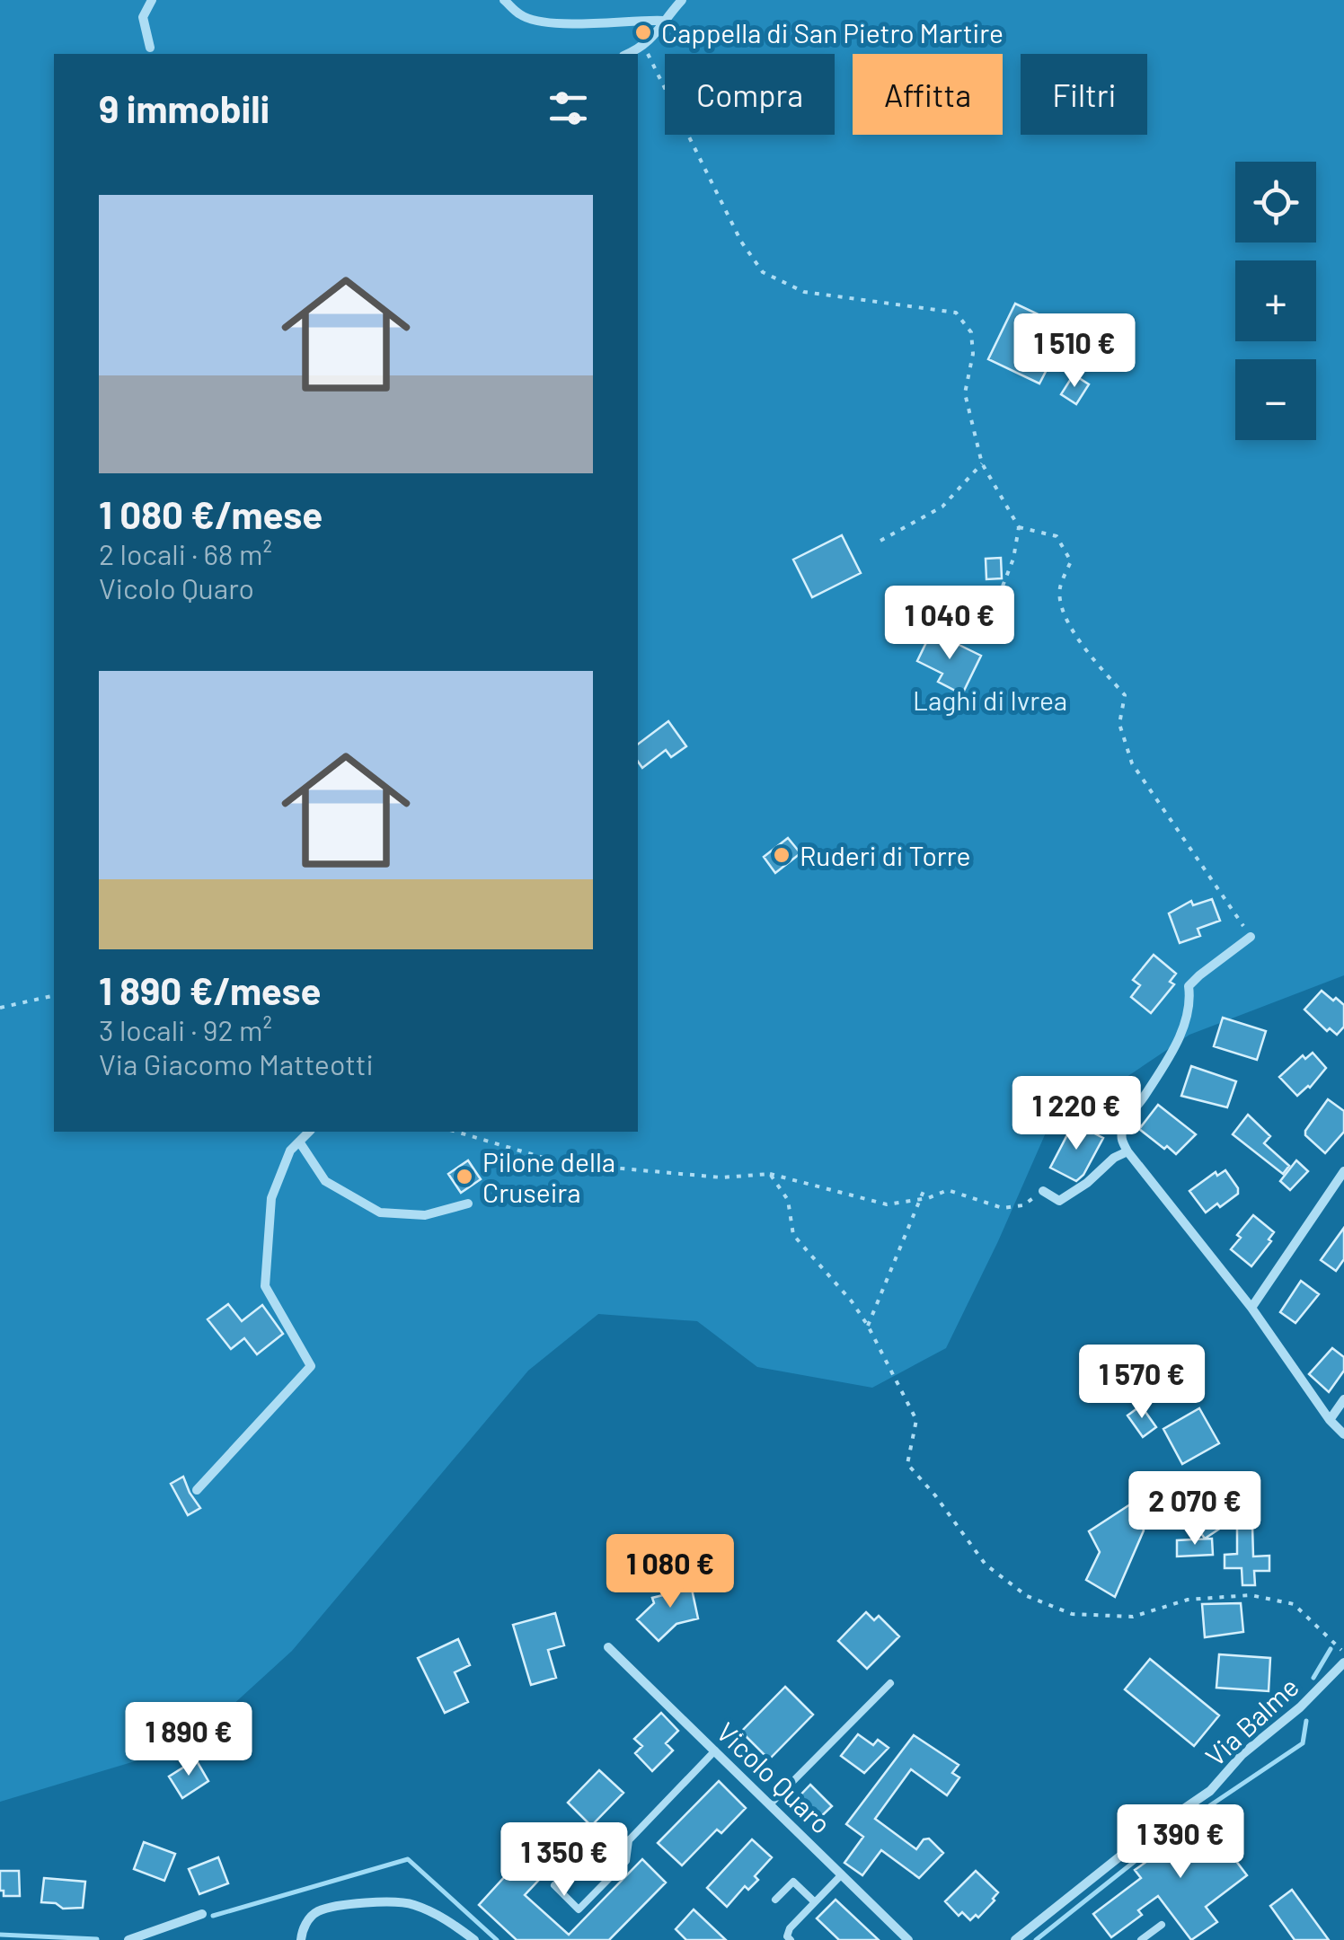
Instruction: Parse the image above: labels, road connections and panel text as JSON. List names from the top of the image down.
{
  "streets": {
    "street": ["Via Balme", "Vicolo Quaro"]
  },
  "parks": ["Laghi di Ivrea"],
  "places": ["Cappella di San Pietro Martire", "Ruderi di Torre", "Pilone della Cruseira"],
  "page": {
    "chip": ["Compra", "Affitta", "Filtri"],
    "heading": "9 immobili",
    "map_buttons": ["+", "−"],
    "list": [
      {
        "name": "1 080 €/mese",
        "note": "2 locali · 68 m² · Vicolo Quaro"
      },
      {
        "name": "1 890 €/mese",
        "note": "3 locali · 92 m² · Via Giacomo Matteotti"
      }
    ],
    "price": [
      "1 510 €",
      "1 040 €",
      "1 220 €",
      "1 570 €",
      "2 070 €",
      "1 080 €",
      "1 890 €",
      "1 390 €",
      "1 350 €"
    ]
  }
}
